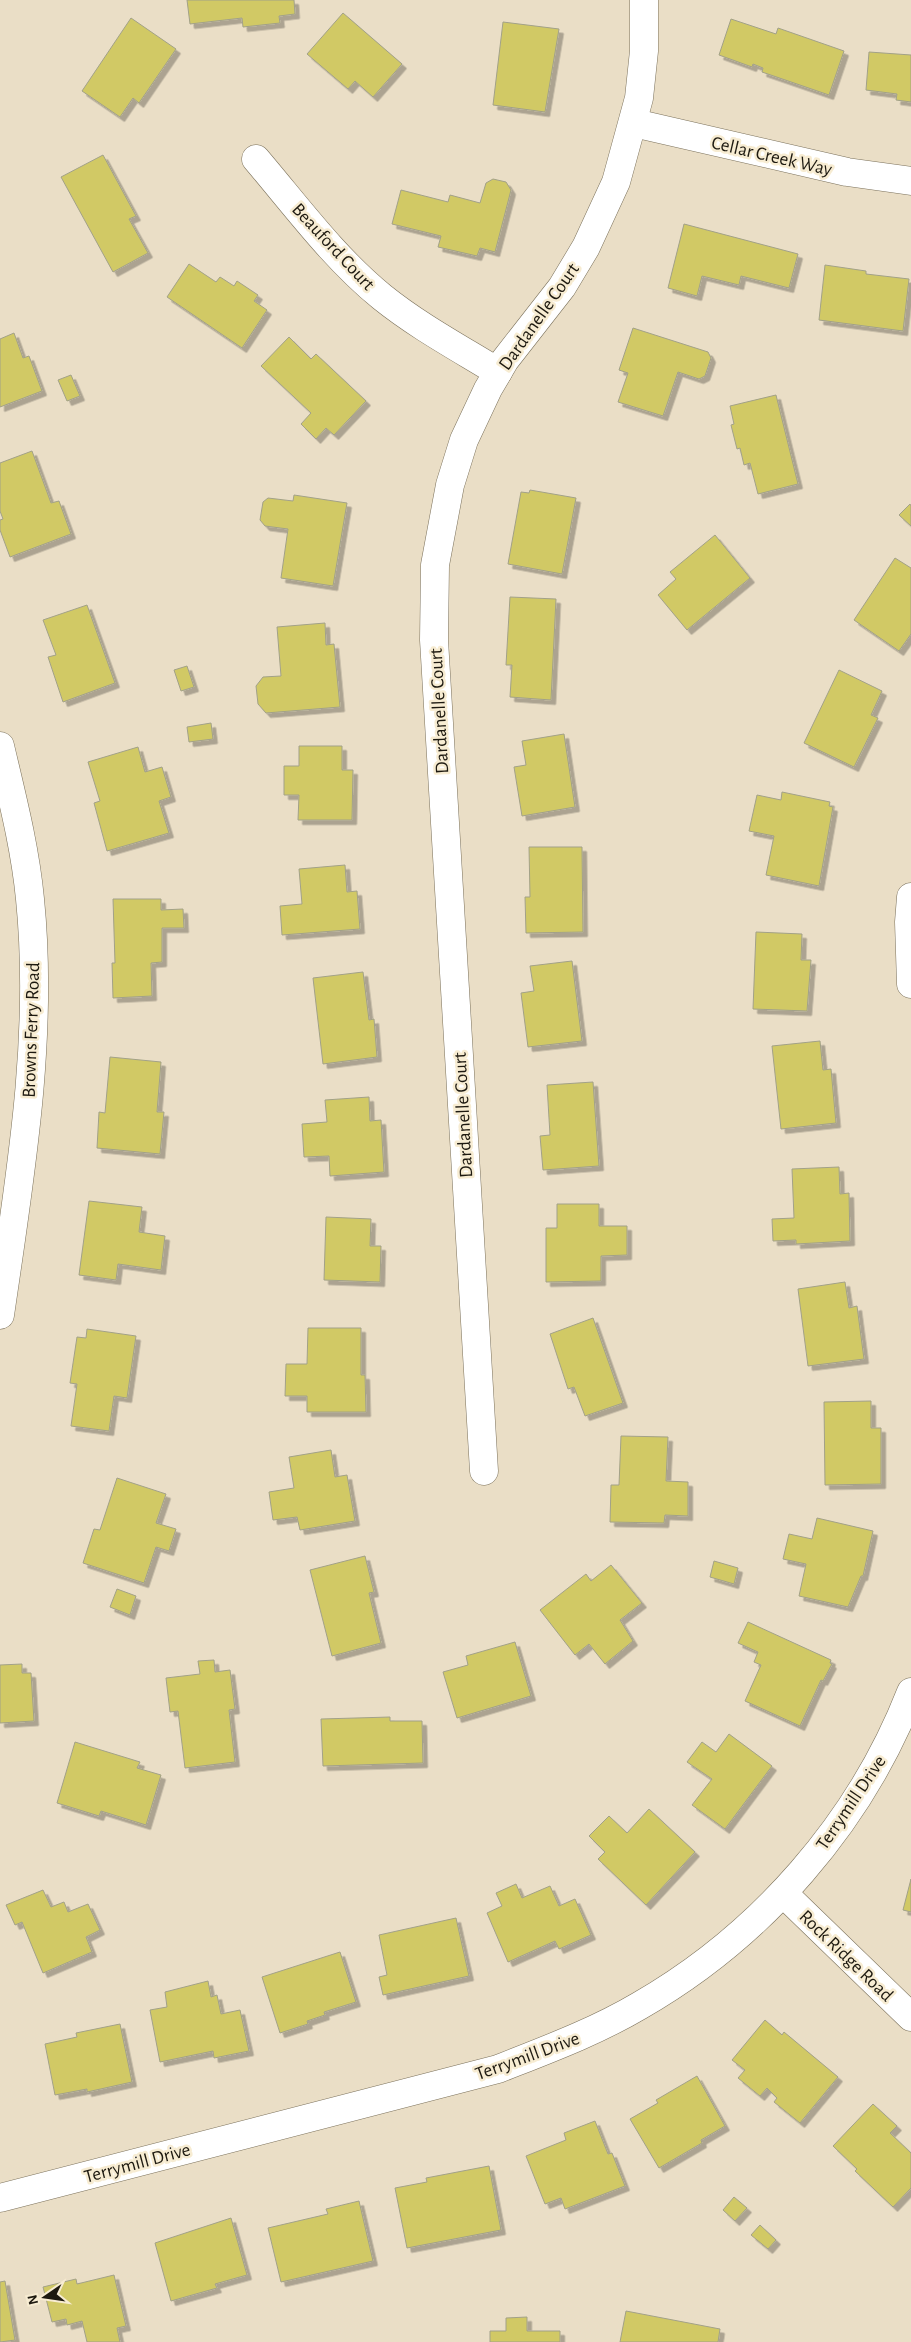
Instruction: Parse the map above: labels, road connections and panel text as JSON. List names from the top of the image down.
{
  "streets": {
    "street": [
      "Cellar Creek Way",
      "Beauford Court",
      "Dardanelle Court",
      "Browns Ferry Road",
      "Terrymill Drive",
      "Rock Ridge Road"
    ]
  },
  "crossings": [
    ["Cellar Creek Way", "Dardanelle Court"],
    ["Beauford Court", "Dardanelle Court"],
    ["Terrymill Drive", "Rock Ridge Road"]
  ],
  "north": "left"
}
